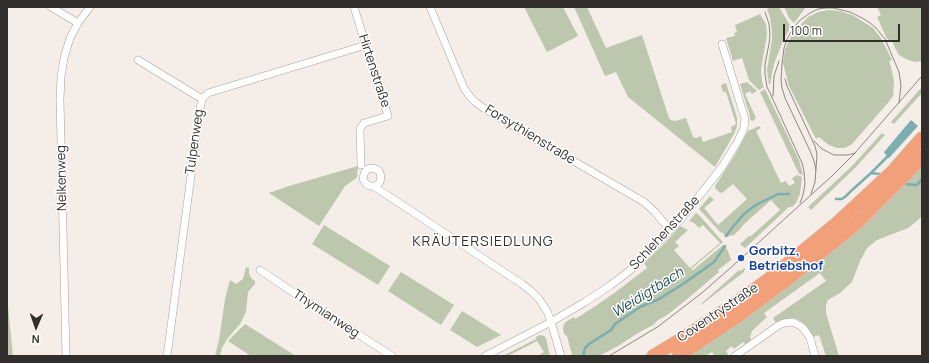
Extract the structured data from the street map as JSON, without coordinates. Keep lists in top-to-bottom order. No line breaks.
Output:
{"streets":{"highway":["Coventrystraße"],"street":["Hirtenstraße","Forsythienstraße","Tulpenweg","Nelkenweg","Schlehenstraße","Thymianweg"]},"crossings":[["Hirtenstraße","Tulpenweg"],["Forsythienstraße","Schlehenstraße"]],"districts":["KRÄUTERSIEDLUNG"],"water":["Weidigtbach"],"places":["Gorbitz, Betriebshof"],"scale_bar":"100 m","north":"bottom"}
